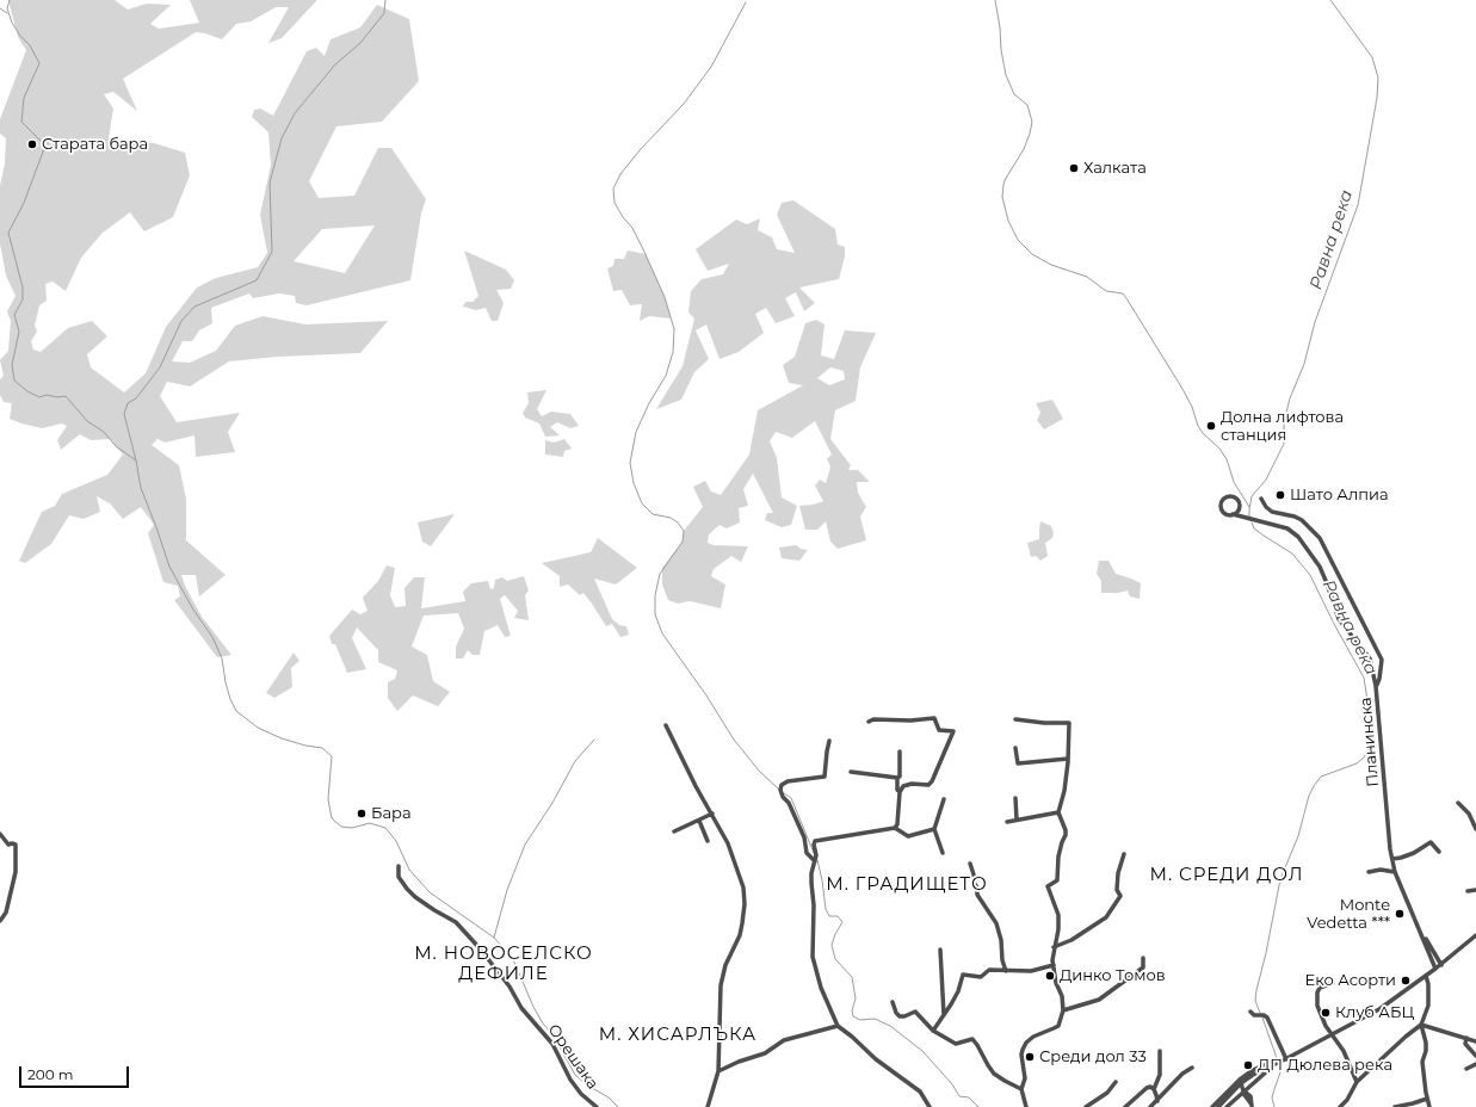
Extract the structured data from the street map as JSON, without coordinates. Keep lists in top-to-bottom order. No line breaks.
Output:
{"streets":{"street":["Планинска","Орешака"]},"districts":["М. СРЕДИ ДОЛ","М. ГРАДИЩЕТО","М. НОВОСЕЛСКО ДЕФИЛЕ","М. ХИСАРЛЪКА"],"water":["Равна река"],"places":["Старата бара","Халката","Долна лифтова станция","Шато Алпиа","Бара","Monte Vedetta ***","Динко Томов","Еко Асорти","Клуб АБЦ","Среди дол 33","ДП Дюлева река"],"scale_bar":"200 m"}
